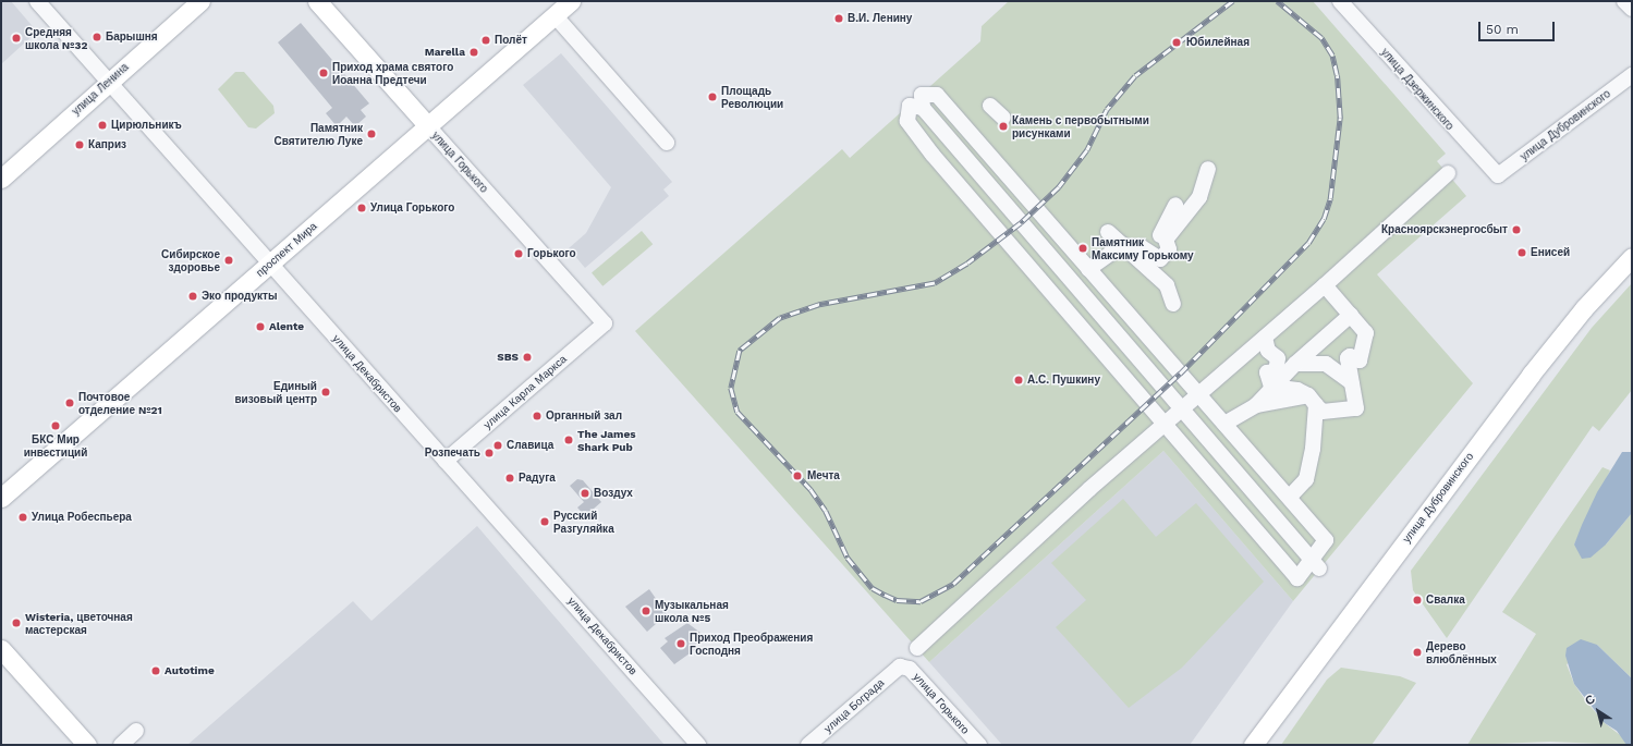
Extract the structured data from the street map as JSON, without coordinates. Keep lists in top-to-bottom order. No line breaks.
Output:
{"streets":{"main road":["улица Ленина","улица Дубровинского","улица Горького","проспект Мира"],"street":["улица Дзержинского","улица Декабристов","улица Карла Маркса","улица Бограда"]},"crossings":[["улица Ленина","улица Декабристов"],["улица Дзержинского","улица Дубровинского"],["улица Горького","проспект Мира"],["улица Горького","улица Карла Маркса"],["улица Горького","улица Бограда"],["проспект Мира","улица Декабристов"],["улица Декабристов","улица Карла Маркса"]],"places":["В.И. Ленину","Барышня","Средняя школа №32","Полёт","Юбилейная","Marella","Приход храма святого Иоанна Предтечи","Площадь Революции","Цирюльникъ","Камень с первобытными рисунками","Памятник Святителю Луке","Каприз","Улица Горького","Красноярскэнергосбыт","Памятник Максиму Горькому","Енисей","Горького","Сибирское здоровье","Эко продукты","Alente","SBS","А.С. Пушкину","Единый визовый центр","Почтовое отделение №21","Органный зал","БКС Мир инвестиций","The James Shark Pub","Славица","Розпечать","Мечта","Радуга","Воздух","Улица Робеспьера","Русский Разгуляйка","Свалка","Музыкальная школа №5","Wisteria, цветочная мастерская","Приход Преображения Господня","Дерево влюблённых","Autotime"],"scale_bar":"50 m","north":"top left"}
